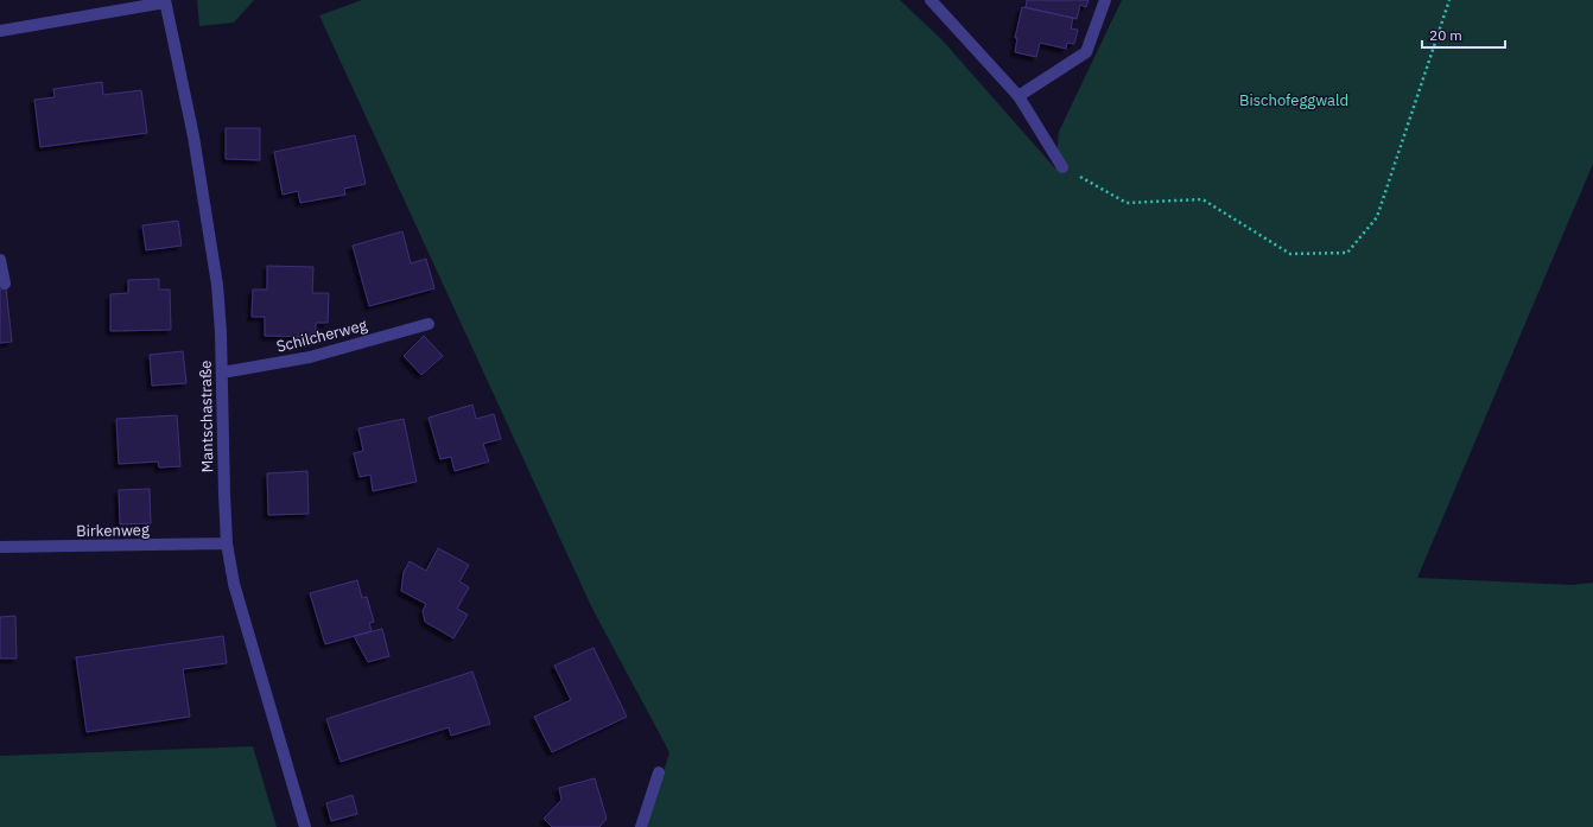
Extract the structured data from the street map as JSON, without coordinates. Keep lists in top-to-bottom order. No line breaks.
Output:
{"streets":{"street":["Schilcherweg","Mantschastraße","Birkenweg"]},"crossings":[["Schilcherweg","Mantschastraße"],["Mantschastraße","Birkenweg"]],"parks":["Bischofeggwald"],"scale_bar":"20 m"}
